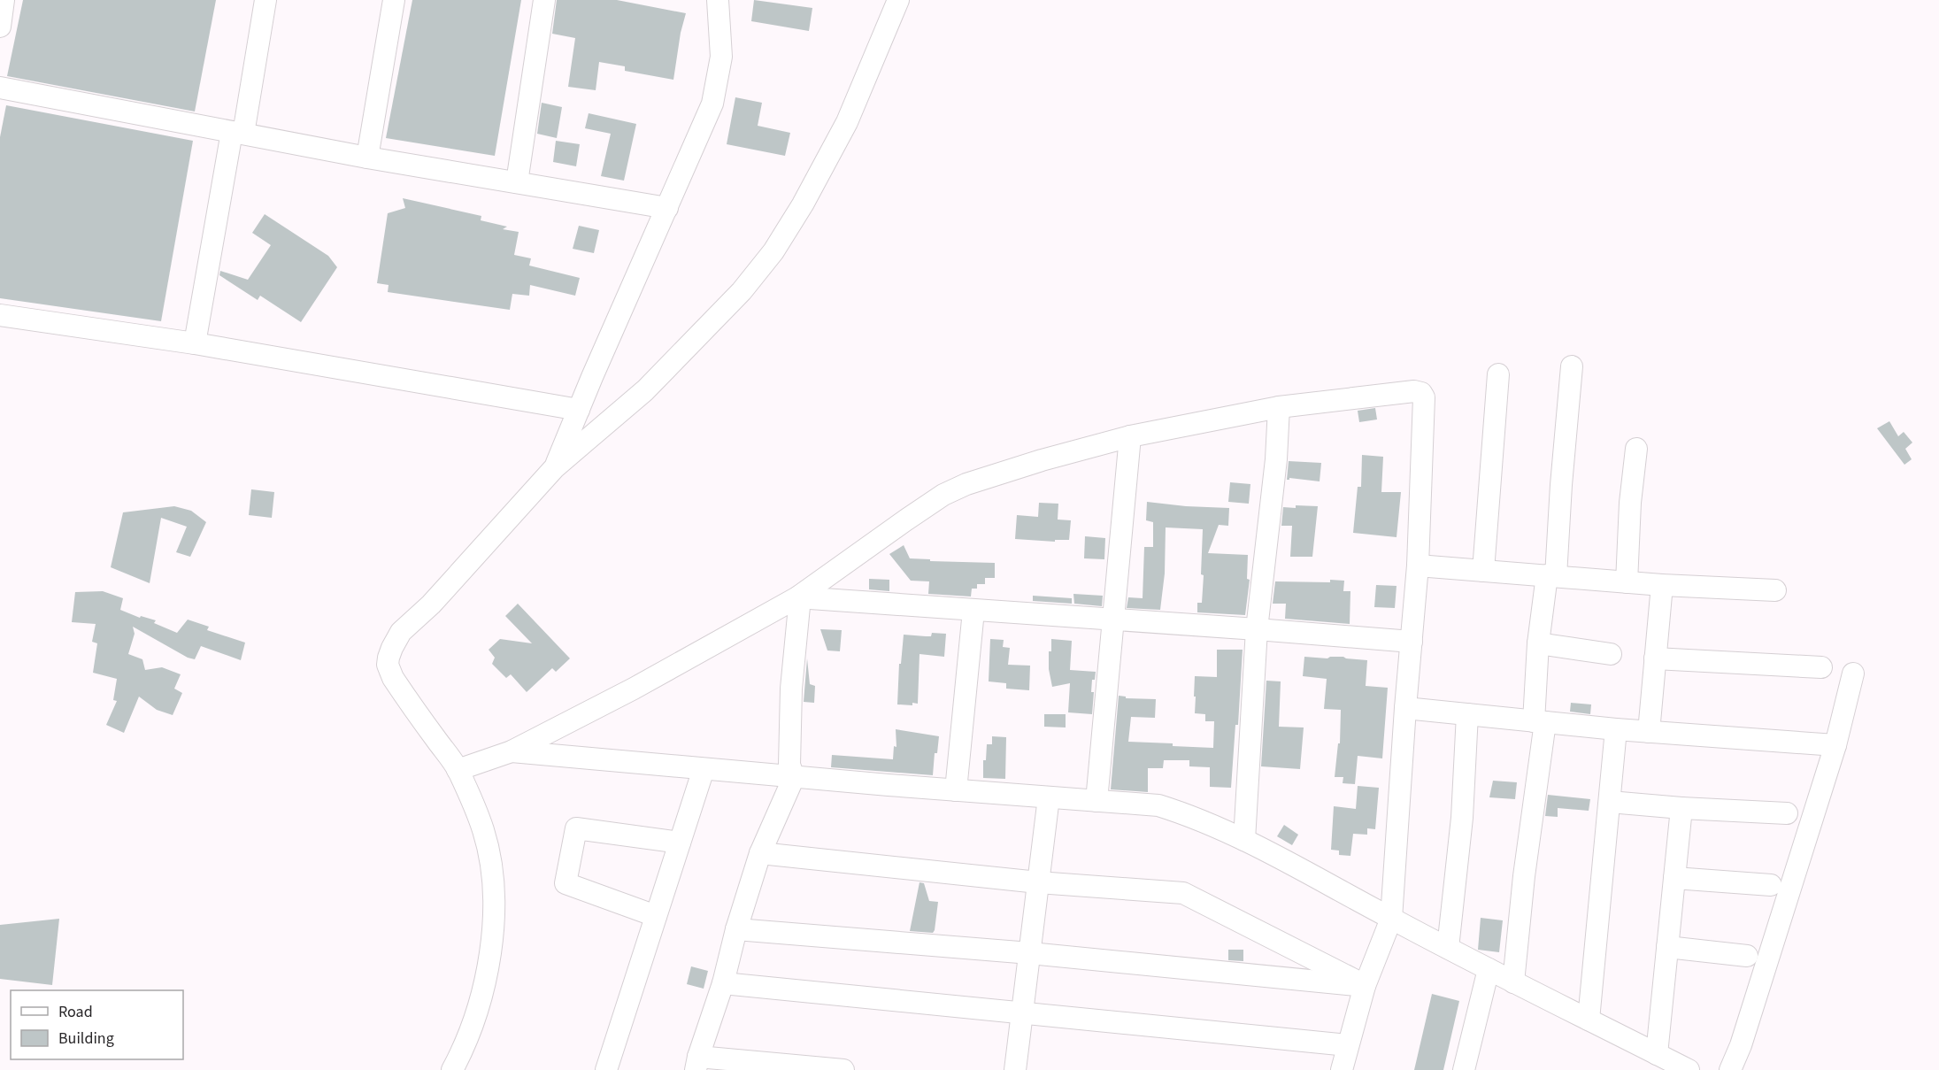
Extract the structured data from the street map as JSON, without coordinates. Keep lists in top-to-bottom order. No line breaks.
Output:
{"legend":["Road","Building"]}
